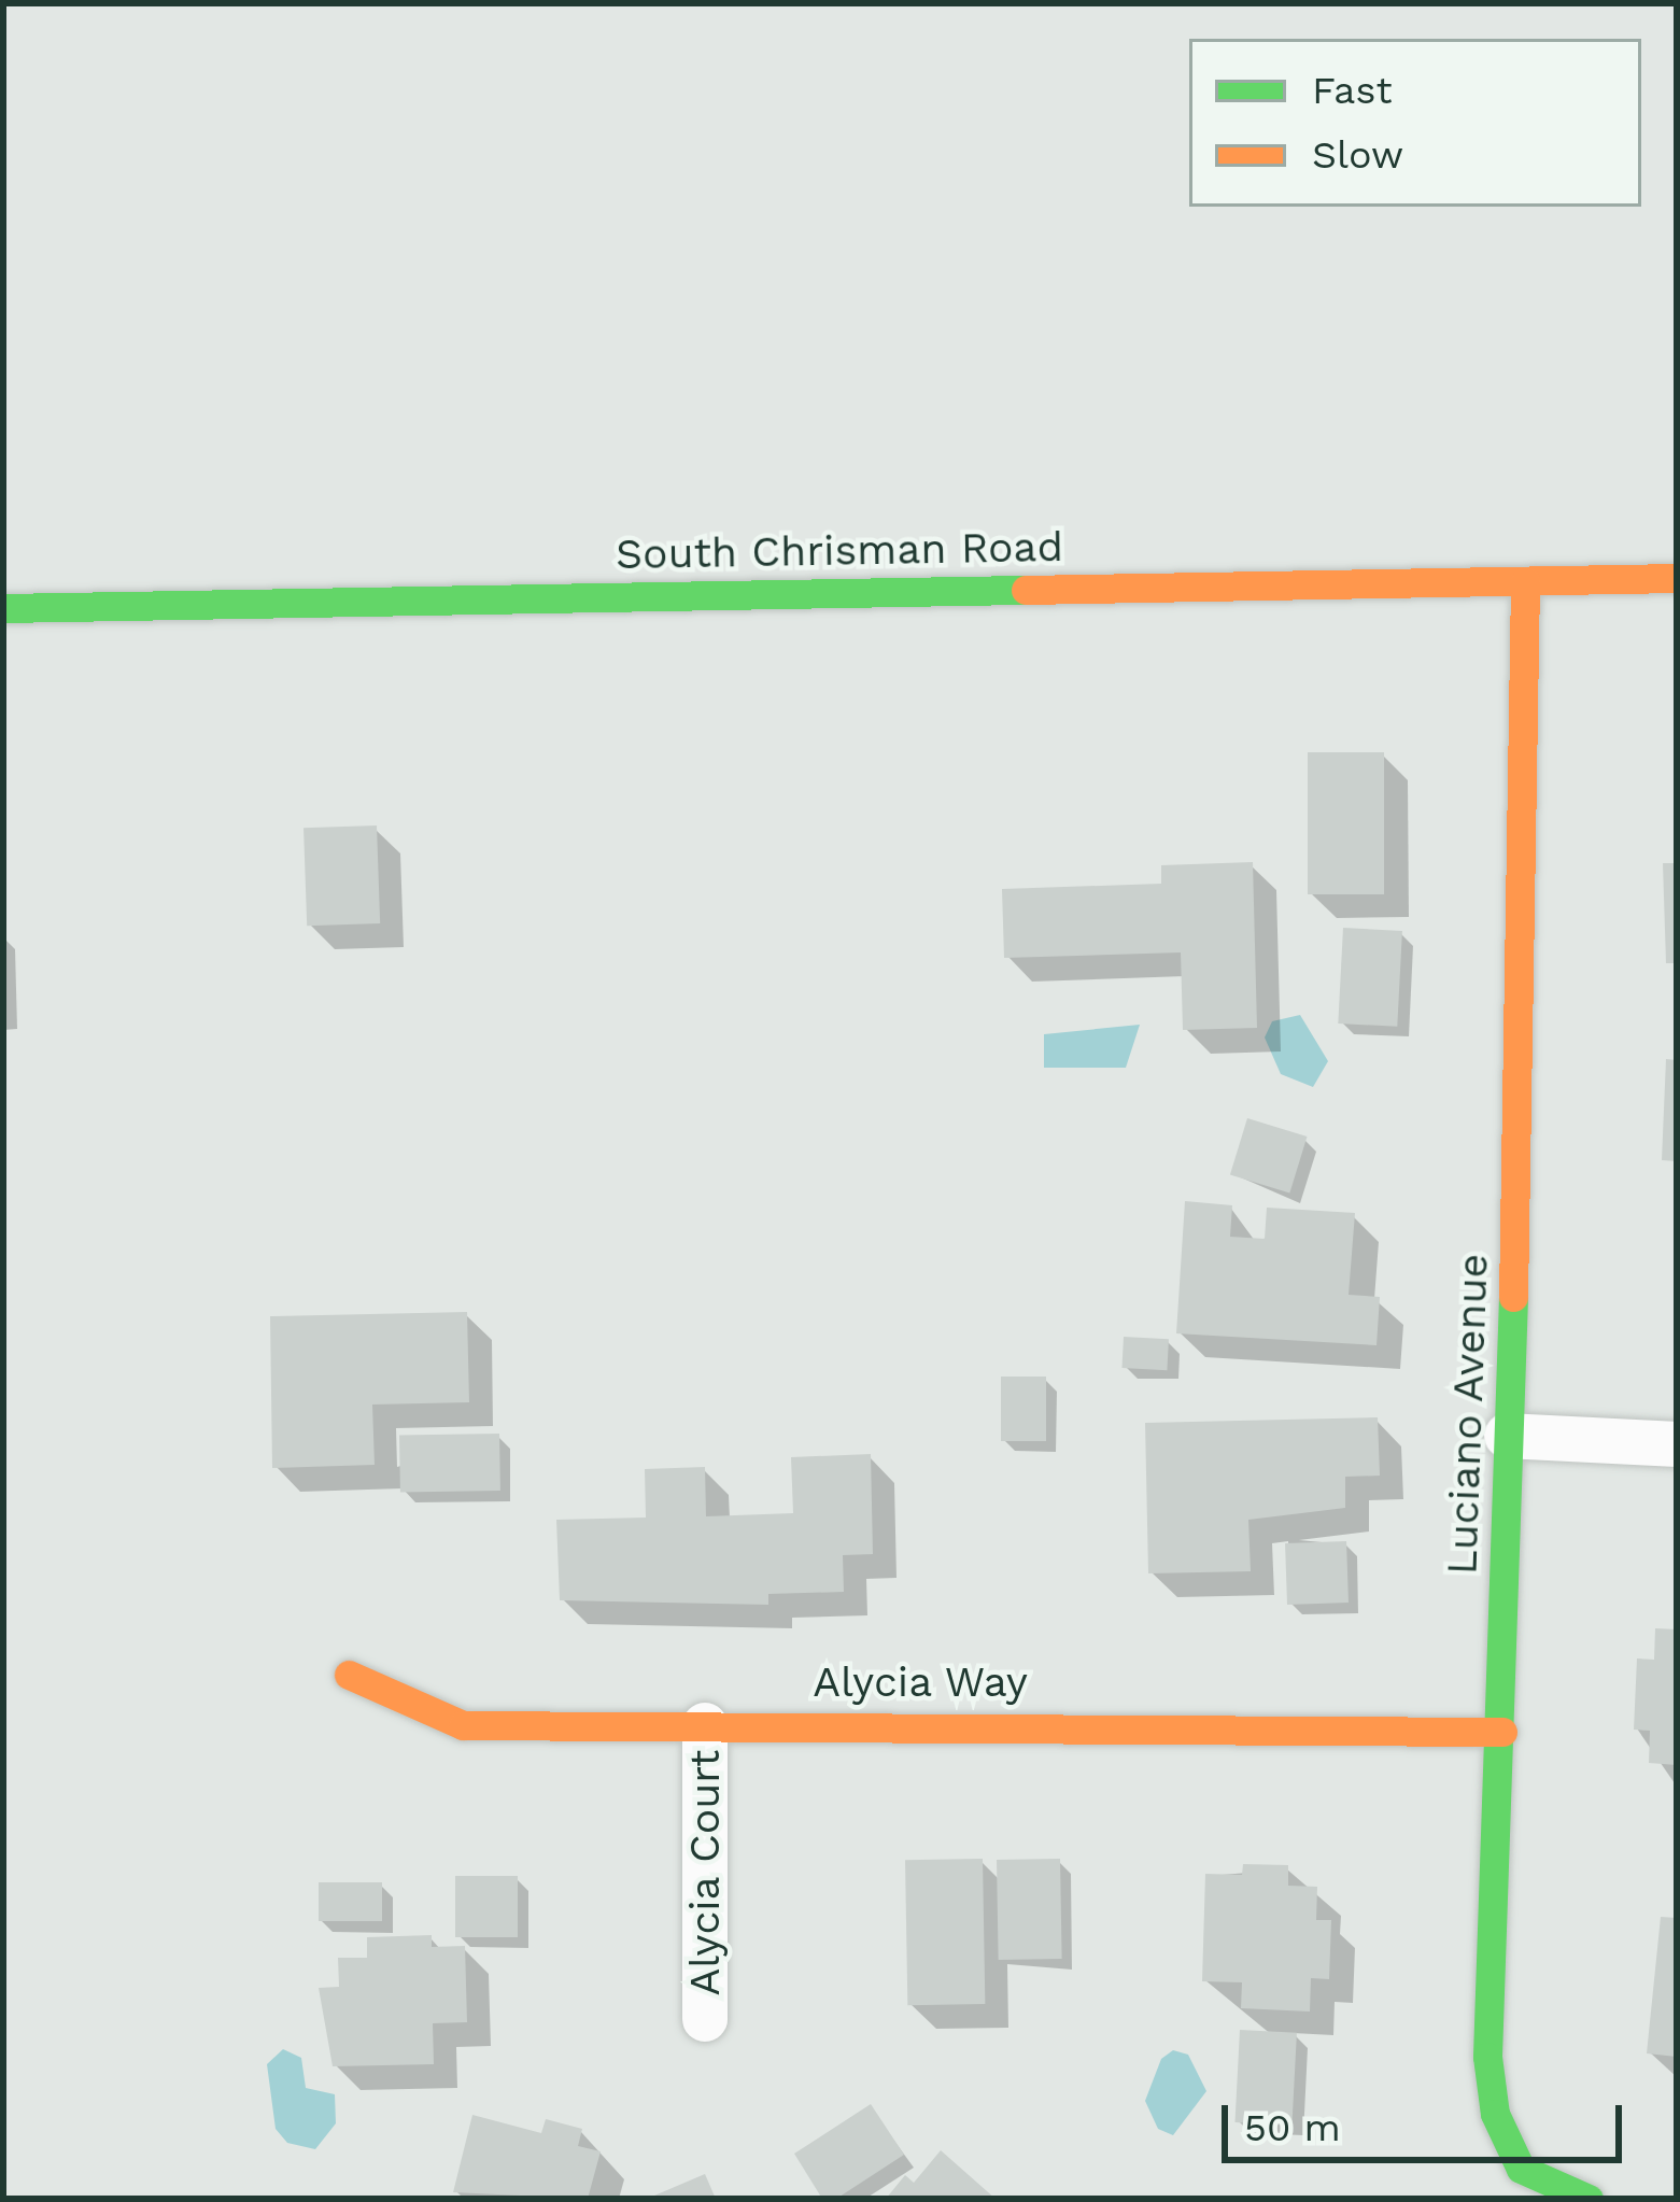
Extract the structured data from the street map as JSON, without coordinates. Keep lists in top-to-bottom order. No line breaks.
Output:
{"streets":{"street":["South Chrisman Road","Luciano Avenue","Alycia Way","Alycia Court"]},"crossings":[["South Chrisman Road","Luciano Avenue"],["Luciano Avenue","Alycia Way"],["Alycia Way","Alycia Court"]],"legend":["Fast","Slow"],"scale_bar":"50 m"}
